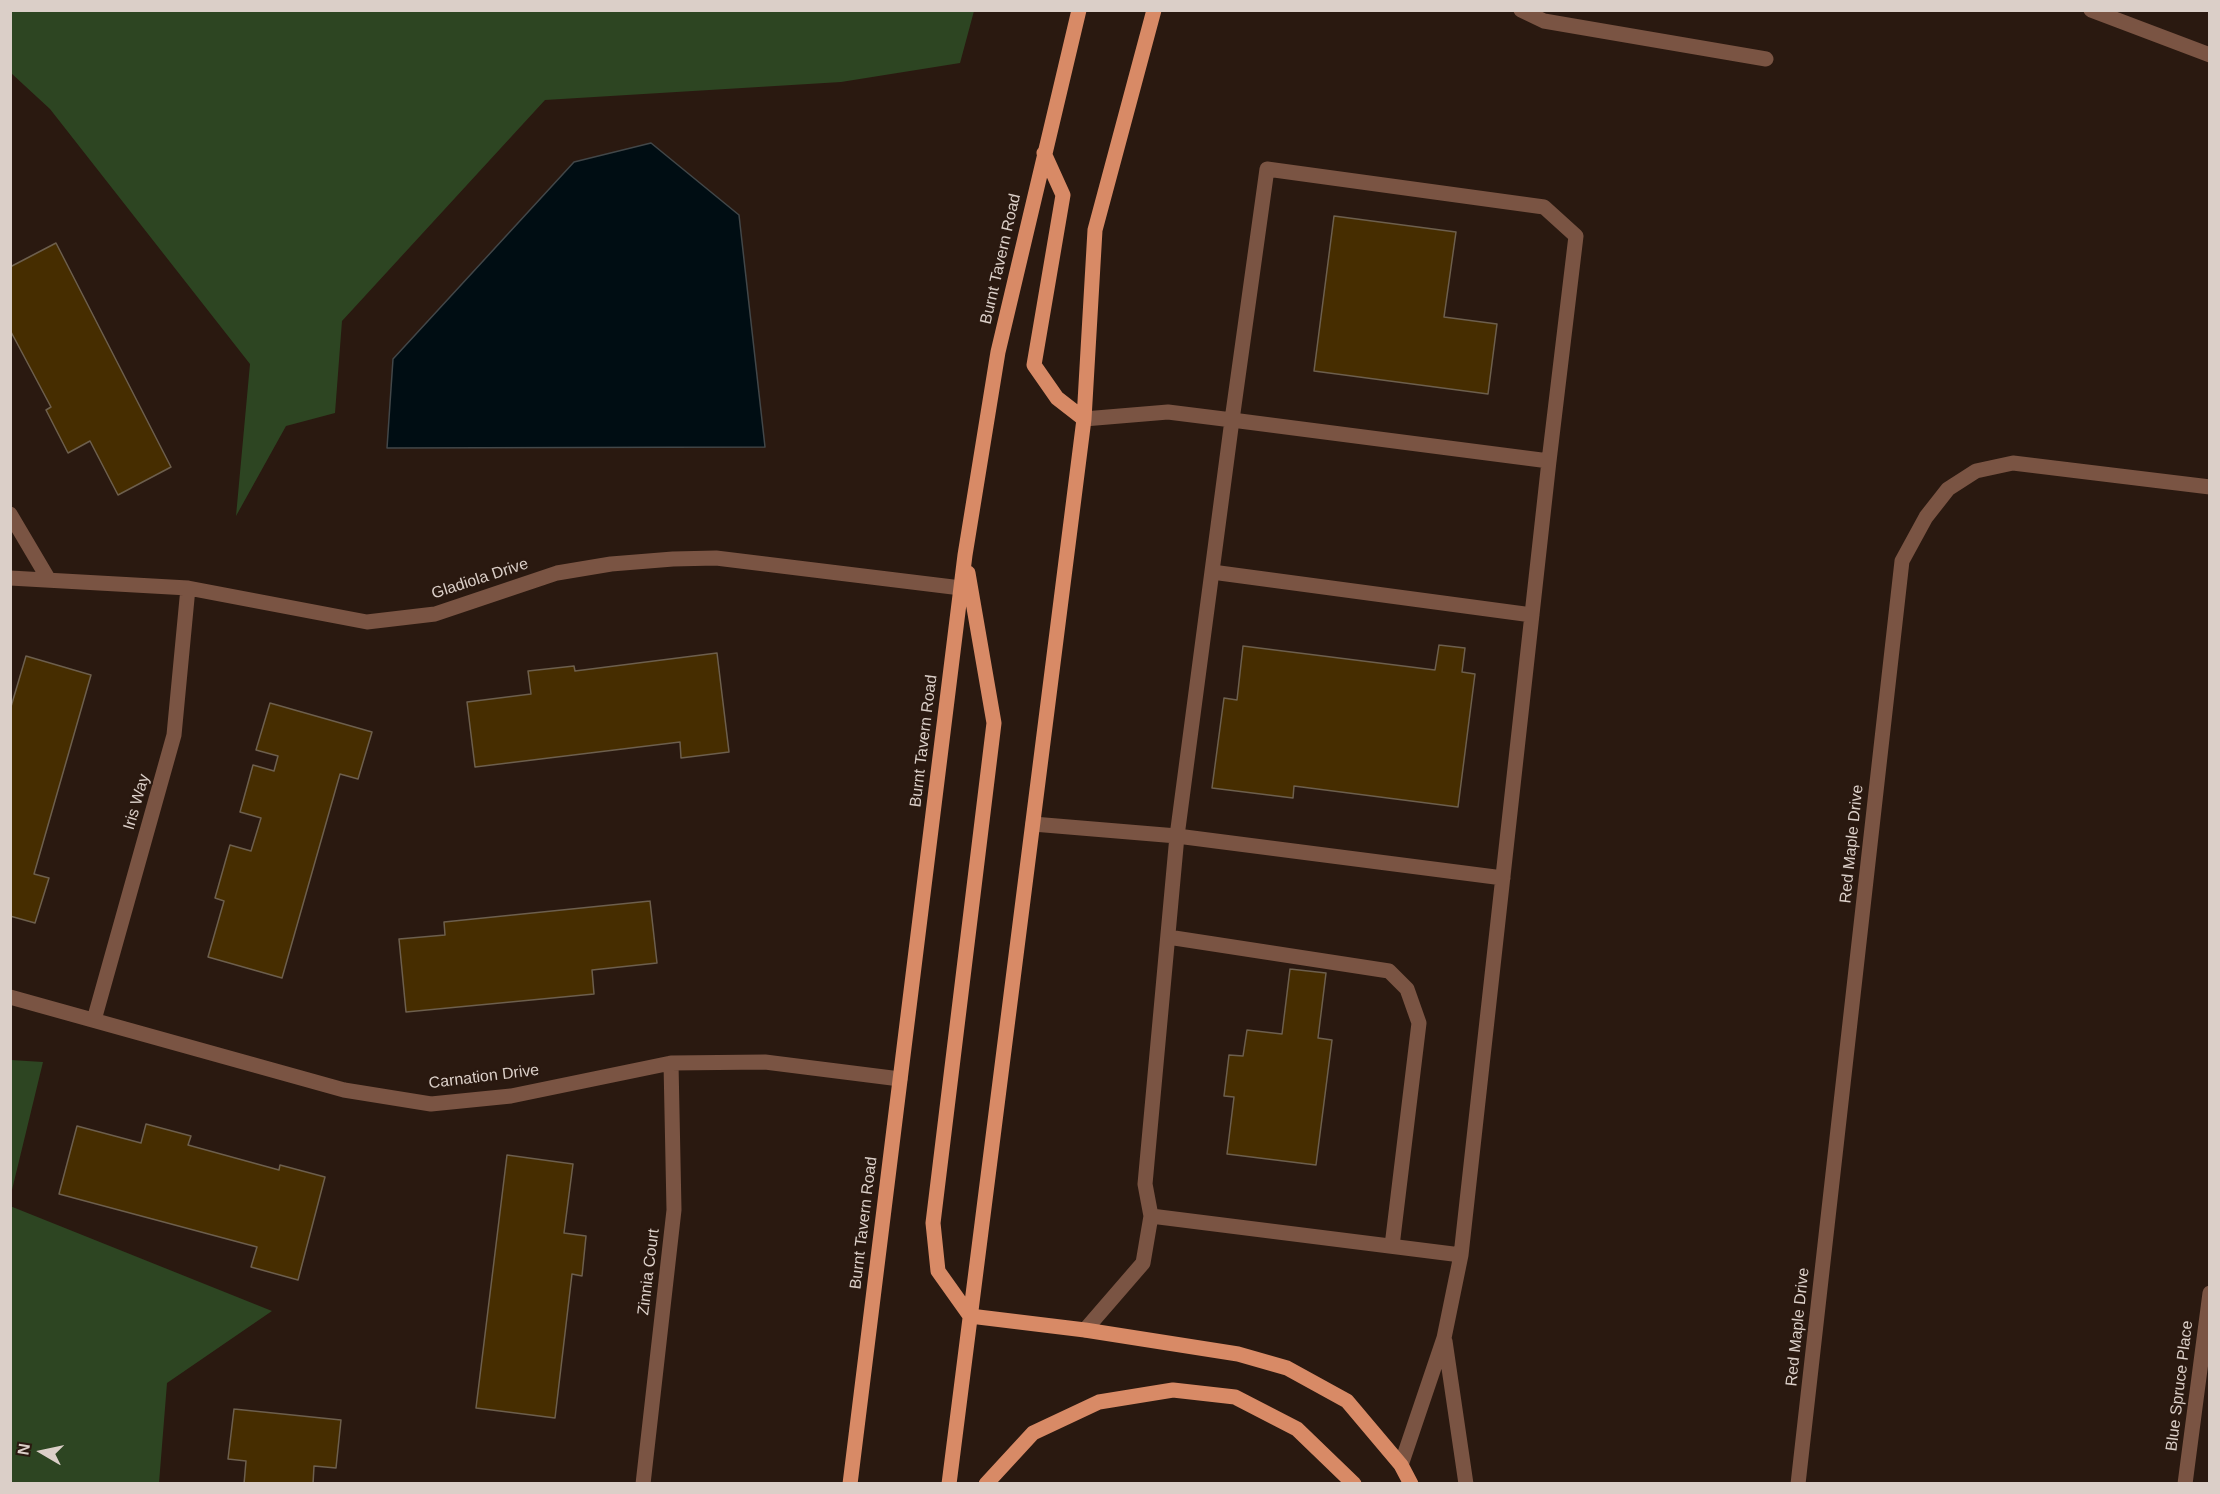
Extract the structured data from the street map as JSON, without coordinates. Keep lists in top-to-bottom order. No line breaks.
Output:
{"streets":{"main road":["Burnt Tavern Road"],"street":["Gladiola Drive","Iris Way","Red Maple Drive","Carnation Drive","Zinnia Court","Blue Spruce Place"]},"crossings":[["Burnt Tavern Road","Gladiola Drive"],["Burnt Tavern Road","Carnation Drive"],["Gladiola Drive","Iris Way"],["Iris Way","Carnation Drive"],["Carnation Drive","Zinnia Court"]],"north":"left"}
